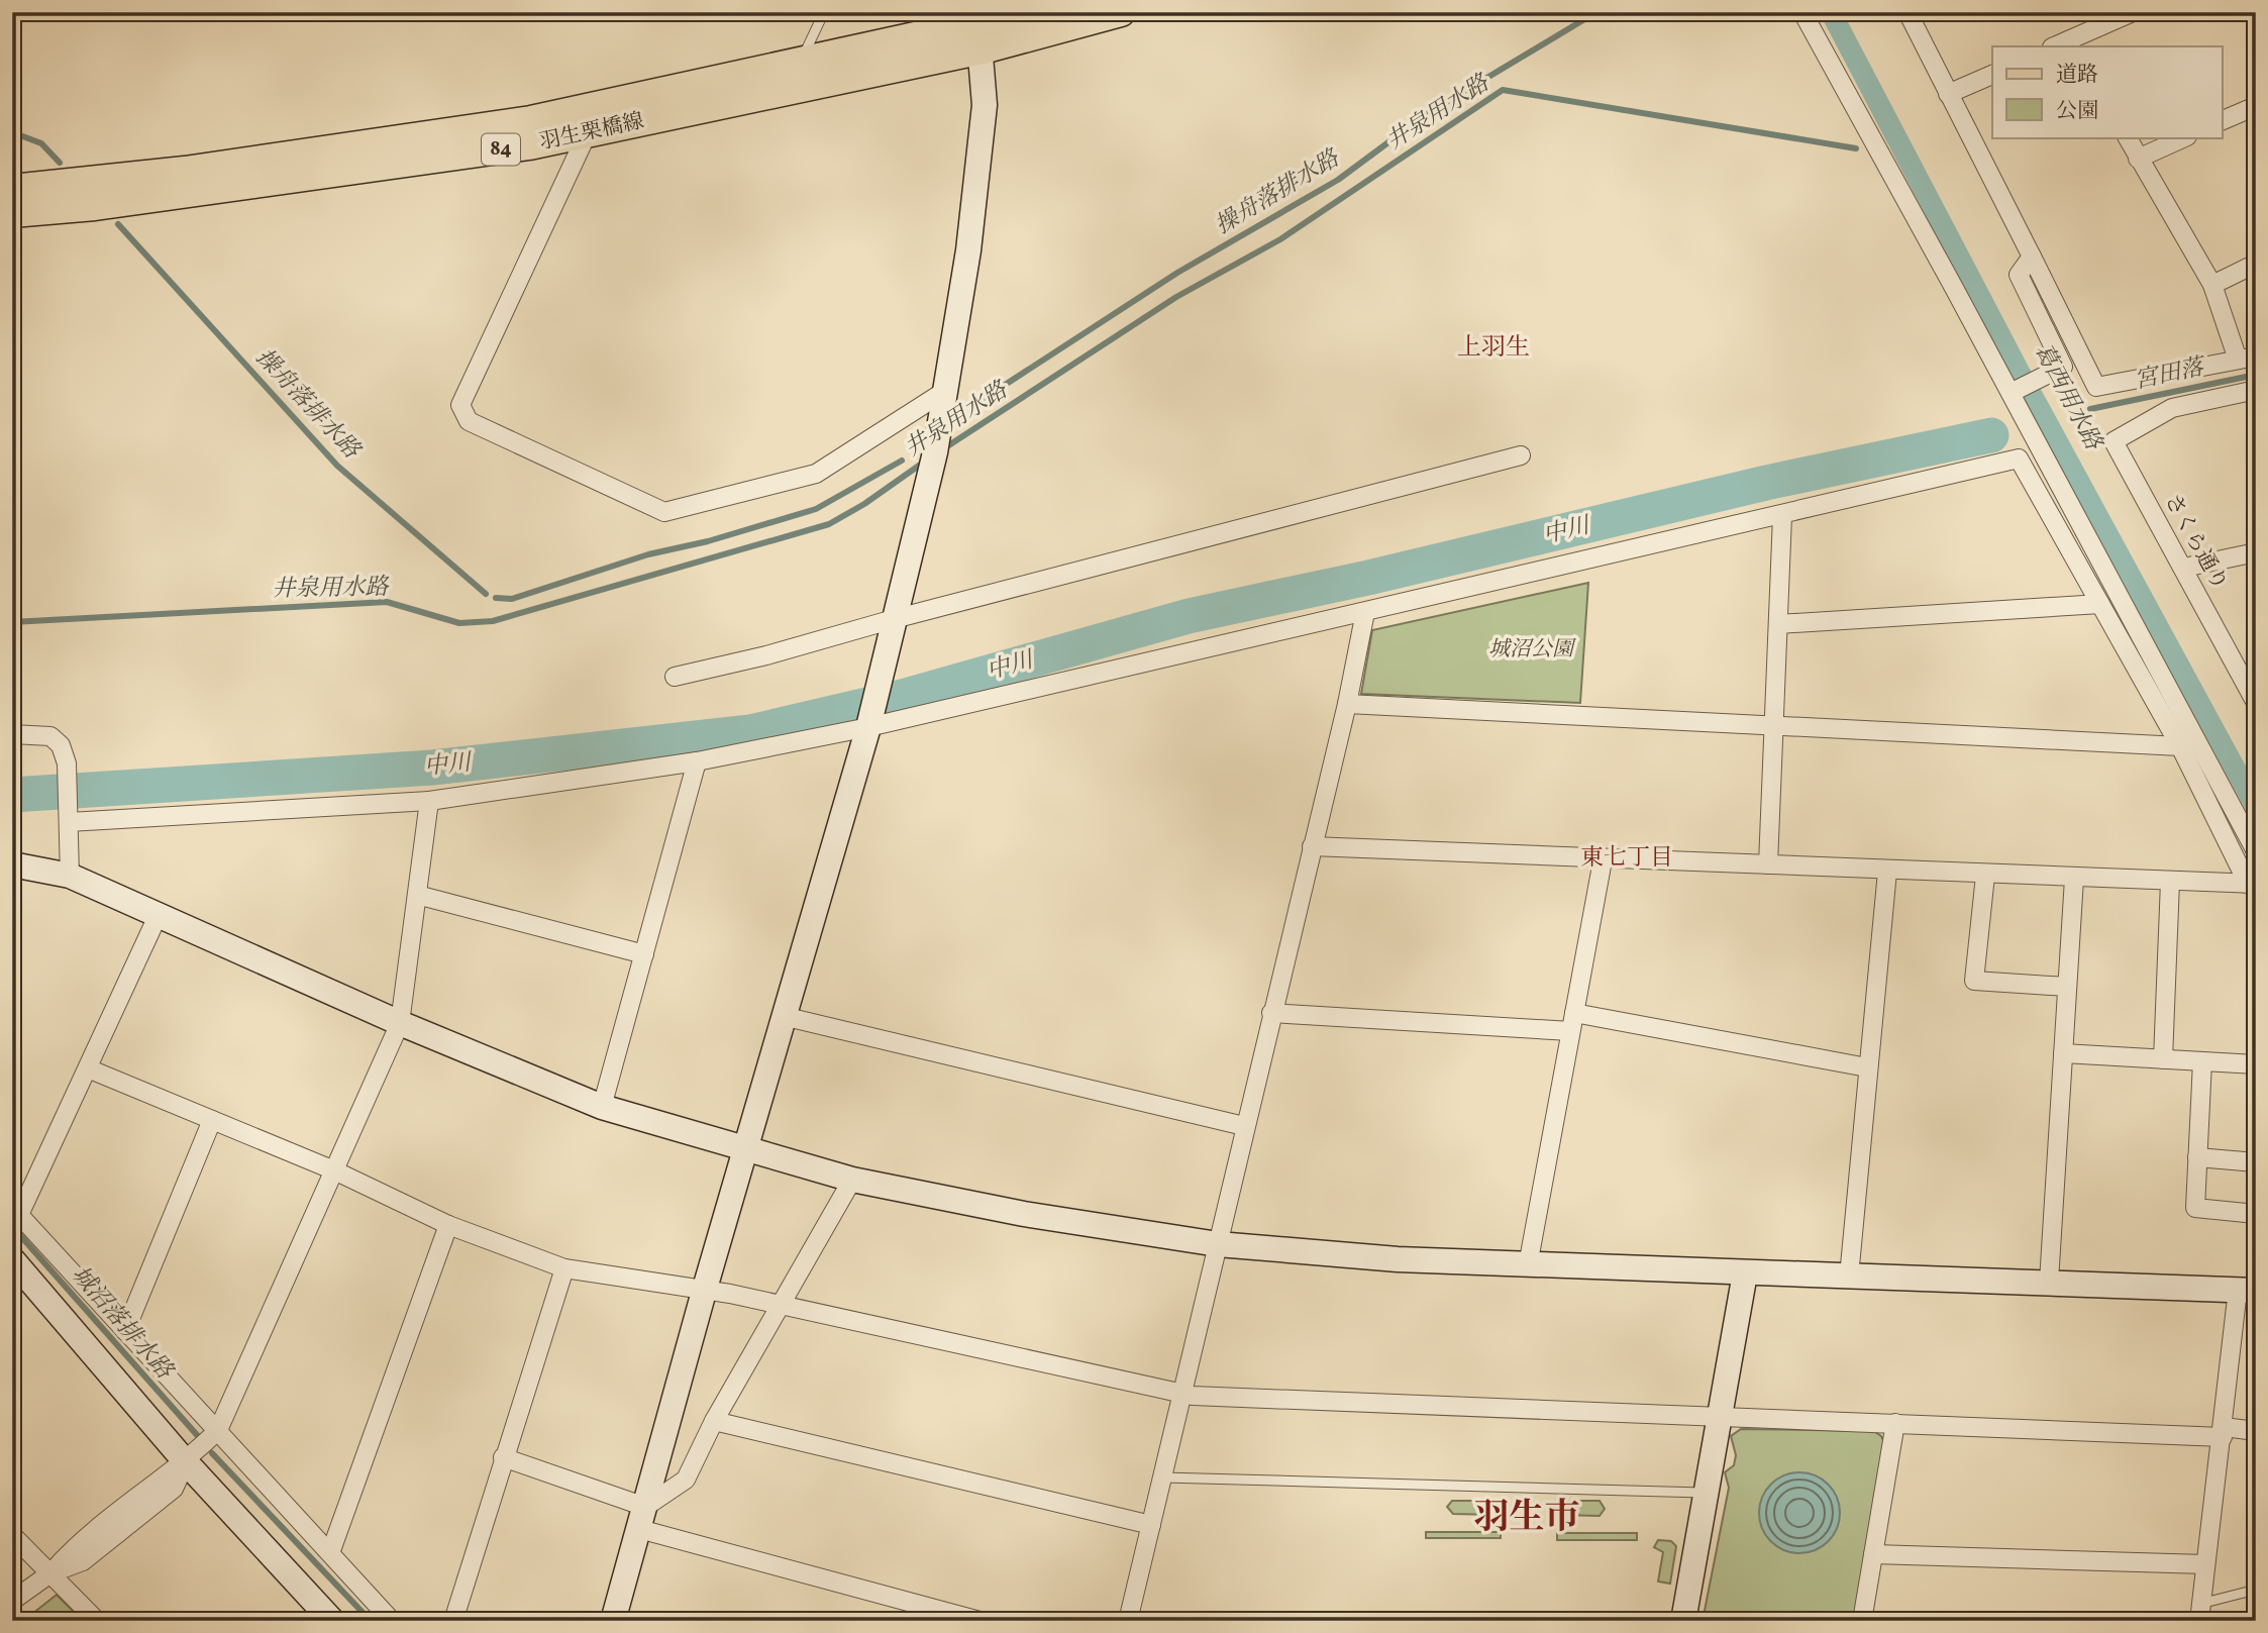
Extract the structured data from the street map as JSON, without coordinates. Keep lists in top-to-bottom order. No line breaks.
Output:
{"streets":{"main road":["羽生栗橋線","84"],"street":["さくら通り"]},"districts":["上羽生","東七丁目","羽生市"],"water":["井泉用水路","操舟落排水路","宮田落","葛西用水路","中川","城沼落排水路"],"parks":["城沼公園"],"legend":["道路","公園"]}
